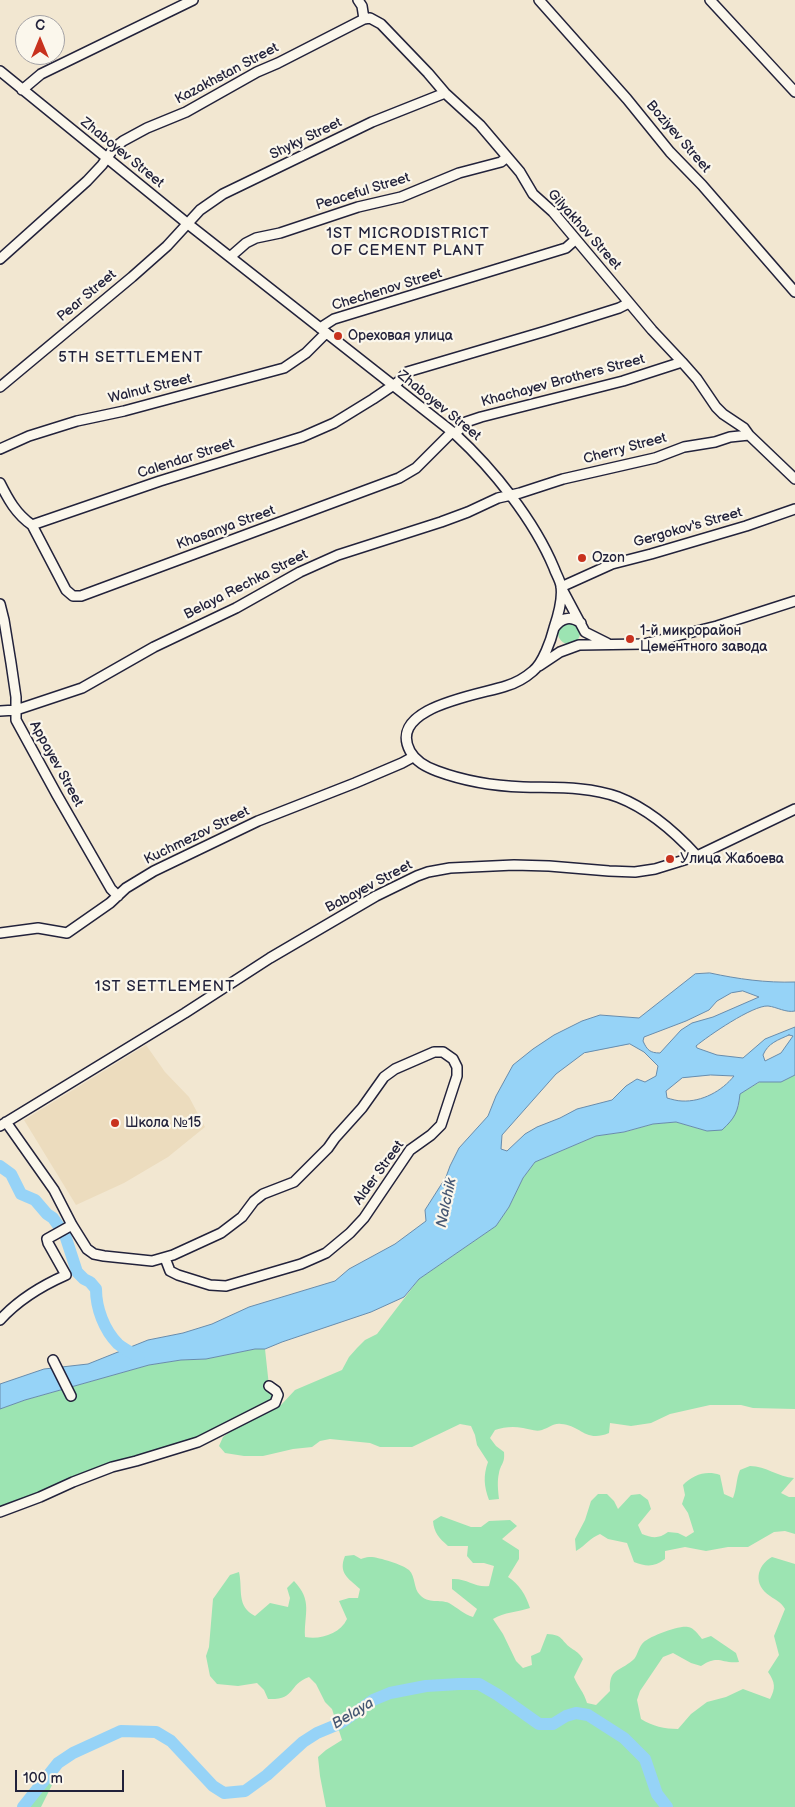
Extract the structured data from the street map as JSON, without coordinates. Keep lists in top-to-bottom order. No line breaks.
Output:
{"streets":{"street":["Kazakhstan Street","Boziyev Street","Shyky Street","Zhaboyev Street","Peaceful Street","Gilyakhov Street","Chechenov Street","Pear Street","Khachayev Brothers Street","Walnut Street","Cherry Street","Calendar Street","Khasanya Street","Gergokov's Street","Belaya Rechka Street","Appayev Street","Kuchmezov Street","Babayev Street","Alder Street"]},"crossings":[["Kazakhstan Street","Zhaboyev Street"],["Kazakhstan Street","Gilyakhov Street"],["Shyky Street","Zhaboyev Street"],["Shyky Street","Gilyakhov Street"],["Shyky Street","Pear Street"],["Zhaboyev Street","Peaceful Street"],["Zhaboyev Street","Chechenov Street"],["Zhaboyev Street","Pear Street"],["Zhaboyev Street","Khachayev Brothers Street"],["Zhaboyev Street","Walnut Street"],["Zhaboyev Street","Cherry Street"],["Zhaboyev Street","Calendar Street"],["Zhaboyev Street","Khasanya Street"],["Zhaboyev Street","Gergokov's Street"],["Zhaboyev Street","Belaya Rechka Street"],["Zhaboyev Street","Kuchmezov Street"],["Peaceful Street","Gilyakhov Street"],["Gilyakhov Street","Chechenov Street"],["Gilyakhov Street","Khachayev Brothers Street"],["Gilyakhov Street","Cherry Street"],["Gilyakhov Street","Calendar Street"],["Chechenov Street","Walnut Street"],["Khachayev Brothers Street","Khasanya Street"],["Cherry Street","Belaya Rechka Street"],["Calendar Street","Khasanya Street"],["Belaya Rechka Street","Appayev Street"],["Appayev Street","Kuchmezov Street"],["Babayev Street","Alder Street"]],"districts":["1ST MICRODISTRICT OF СEMENT PLANT","5TH SETTLEMENT","1ST SETTLEMENT"],"water":["Nalchik","Belaya"],"places":["Ореховая улица","Ozon","1-й микрорайон Цементного завода","Улица Жабоева","Школа №15"],"scale_bar":"100 m","north":"top"}
